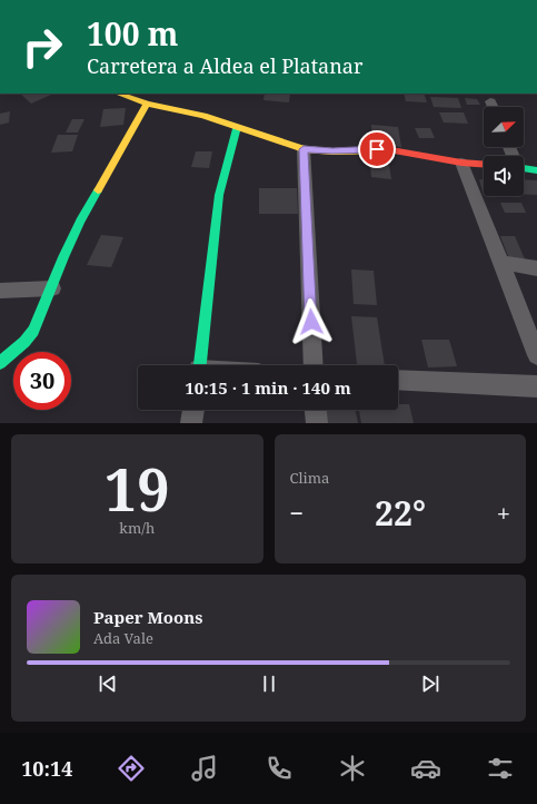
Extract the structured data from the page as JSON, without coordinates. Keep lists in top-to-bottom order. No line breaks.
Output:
{"north":"top right","page":{"turn":["100 m","Carretera a Aldea el Platanar"],"limit":"30","trip":"10:15 · 1 min · 140 m","tile":[["19","km/h"],"Clima"],"heat":["−","22°","+"],"song":["Paper Moons","Ada Vale"],"tabs":"10:14"}}
